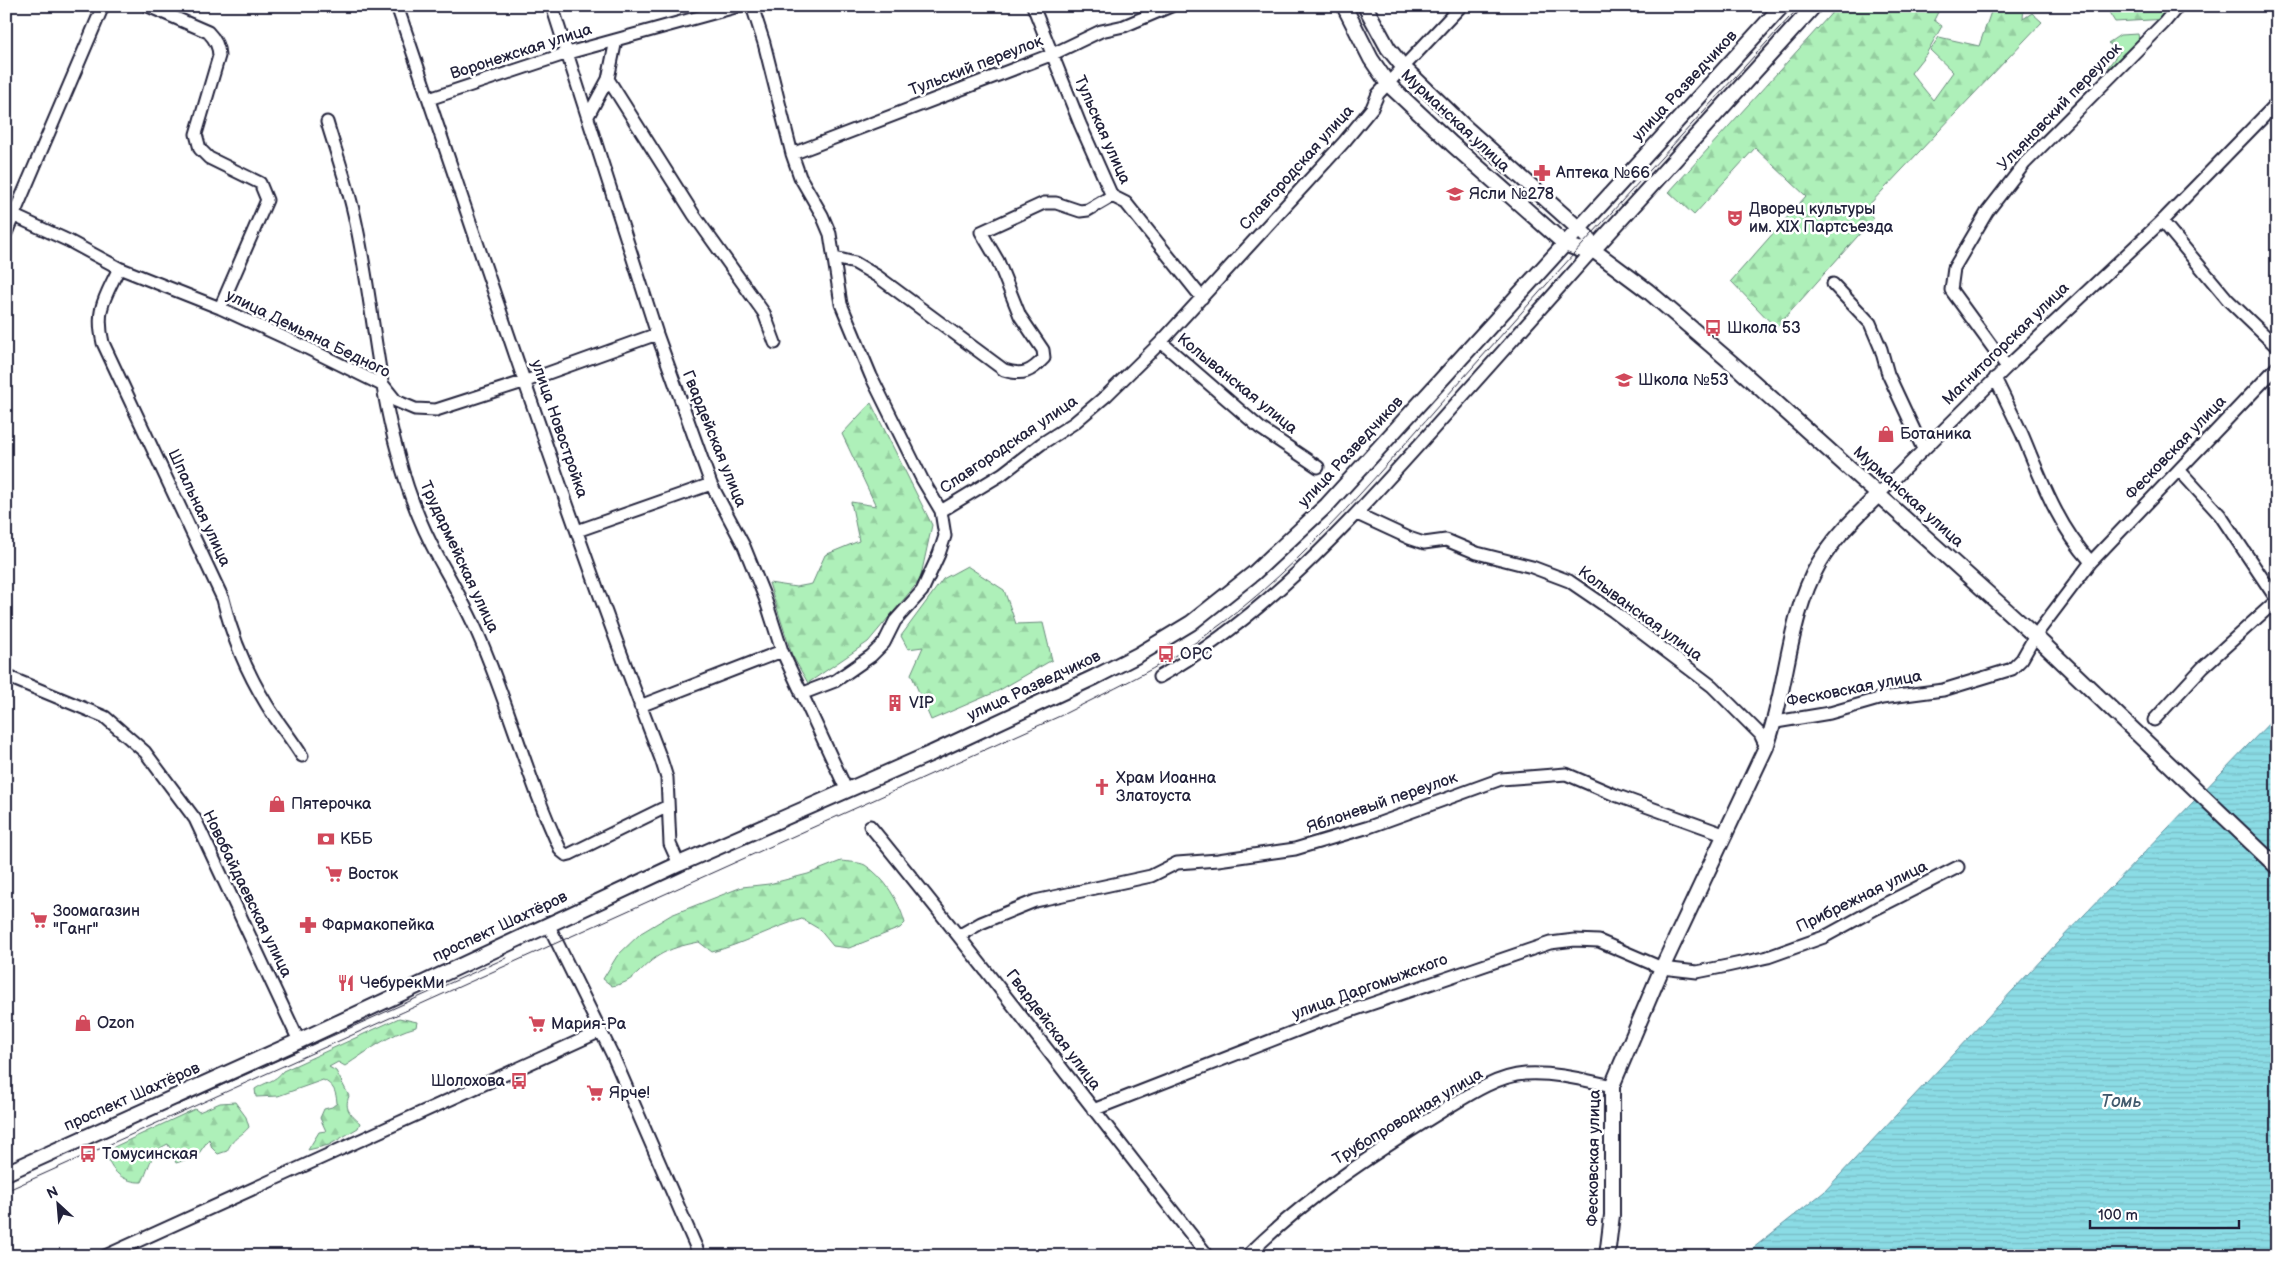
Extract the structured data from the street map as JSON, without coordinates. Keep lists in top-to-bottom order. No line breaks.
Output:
{"streets":{"main road":["улица Разведчиков","Мурманская улица","Магнитогорская улица","Фесковская улица","проспект Шахтёров"],"street":["Воронежская улица","Тульский переулок","Ульяновский переулок","Тульская улица","Славгородская улица","улица Демьяна Бедного","Колыванская улица","улица Новостройка","Гвардейская улица","Шпальная улица","Трудармейская улица","Яблоневый переулок","Новобайдаевская улица","Прибрежная улица","улица Даргомыжского","Трубопроводная улица"]},"crossings":[["Воронежская улица","улица Новостройка"],["Воронежская улица","Гвардейская улица"],["Тульский переулок","Тульская улица"],["Тульский переулок","Славгородская улица"],["улица Разведчиков","Мурманская улица"],["улица Разведчиков","Гвардейская улица"],["улица Разведчиков","проспект Шахтёров"],["Ульяновский переулок","Магнитогорская улица"],["Мурманская улица","Славгородская улица"],["Мурманская улица","Магнитогорская улица"],["Мурманская улица","Фесковская улица"],["Тульская улица","Славгородская улица"],["Славгородская улица","Колыванская улица"],["улица Демьяна Бедного","улица Новостройка"],["улица Демьяна Бедного","Гвардейская улица"],["улица Демьяна Бедного","Шпальная улица"],["улица Демьяна Бедного","Трудармейская улица"],["Магнитогорская улица","Фесковская улица"],["Колыванская улица","Фесковская улица"],["улица Новостройка","Трудармейская улица"],["улица Новостройка","проспект Шахтёров"],["Гвардейская улица","Яблоневый переулок"],["Гвардейская улица","проспект Шахтёров"],["Гвардейская улица","улица Даргомыжского"],["Фесковская улица","Яблоневый переулок"],["Фесковская улица","Прибрежная улица"],["Фесковская улица","улица Даргомыжского"],["Фесковская улица","Трубопроводная улица"],["Новобайдаевская улица","проспект Шахтёров"],["Прибрежная улица","улица Даргомыжского"]],"water":["Томь"],"places":{"pharmacy":["Аптека №66","Фармакопейка"],"school or university":["Ясли №278","Школа №53"],"theatre":["Дворец культуры им. XIX Партсъезда"],"bus stop":["Школа 53","ОРС","Шолохова","Томусинская"],"shop":["Ботаника","Пятерочка","Ozon"],"building":["VIP"],"church":["Храм Иоанна Златоуста"],"bank":["КББ"],"supermarket":["Восток","Зоомагазин \"Ганг\"","Мария-Ра","Ярче!"],"restaurant":["ЧебурекМи"]},"scale_bar":"100 m","north":"top left"}
